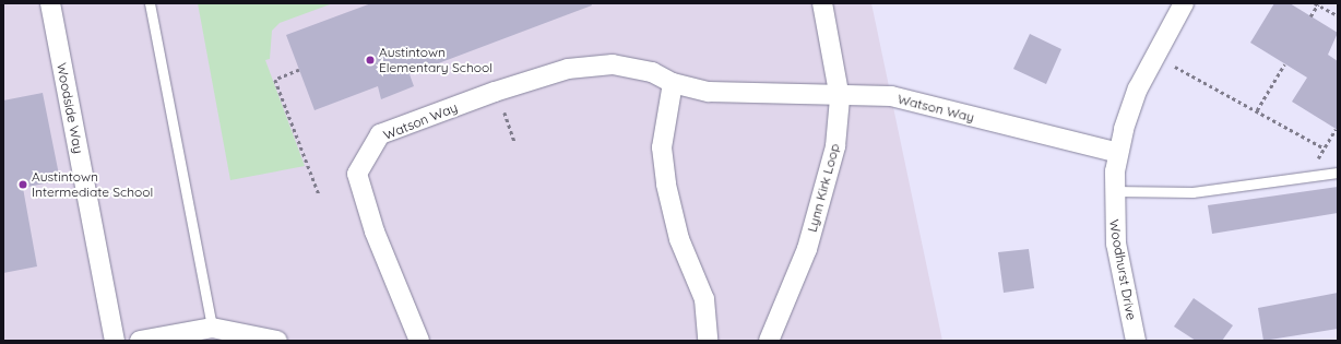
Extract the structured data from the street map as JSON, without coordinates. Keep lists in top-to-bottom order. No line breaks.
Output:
{"streets":{"street":["Woodside Way","Watson Way","Lynn Kirk Loop","Woodhurst Drive"]},"crossings":[["Watson Way","Lynn Kirk Loop"],["Watson Way","Woodhurst Drive"]],"places":["Austintown Elementary School","Austintown Intermediate School"]}
